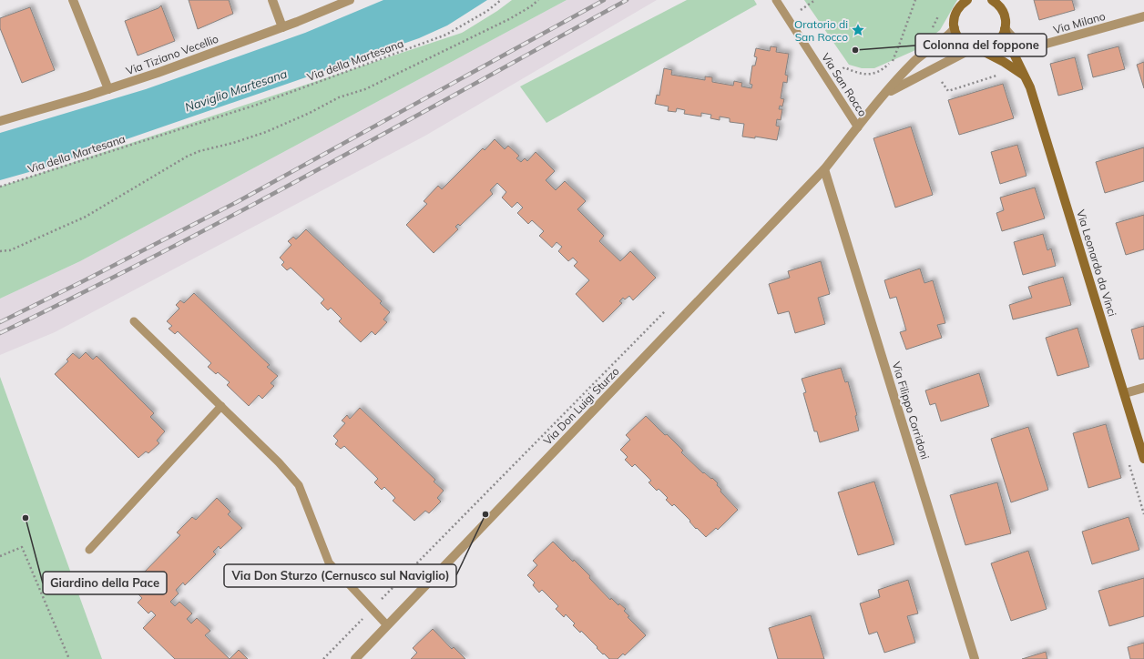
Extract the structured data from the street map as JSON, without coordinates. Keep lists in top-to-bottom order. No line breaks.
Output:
{"streets":{"street":["Via Milano","Via Tiziano Vecellio","Via San Rocco","Via Leonardo da Vinci","Via Don Luigi Sturzo","Via Filippo Corridoni"],"path":["Via della Martesana"]},"crossings":[["Via Milano","Via Leonardo da Vinci"],["Via San Rocco","Via Don Luigi Sturzo"],["Via San Rocco","Via Filippo Corridoni"],["Via Don Luigi Sturzo","Via Filippo Corridoni"]],"water":["Naviglio Martesana"],"places":{"place":["Oratorio di San Rocco"],"other":["Colonna del foppone","Via Don Sturzo (Cernusco sul Naviglio)","Giardino della Pace"]}}
